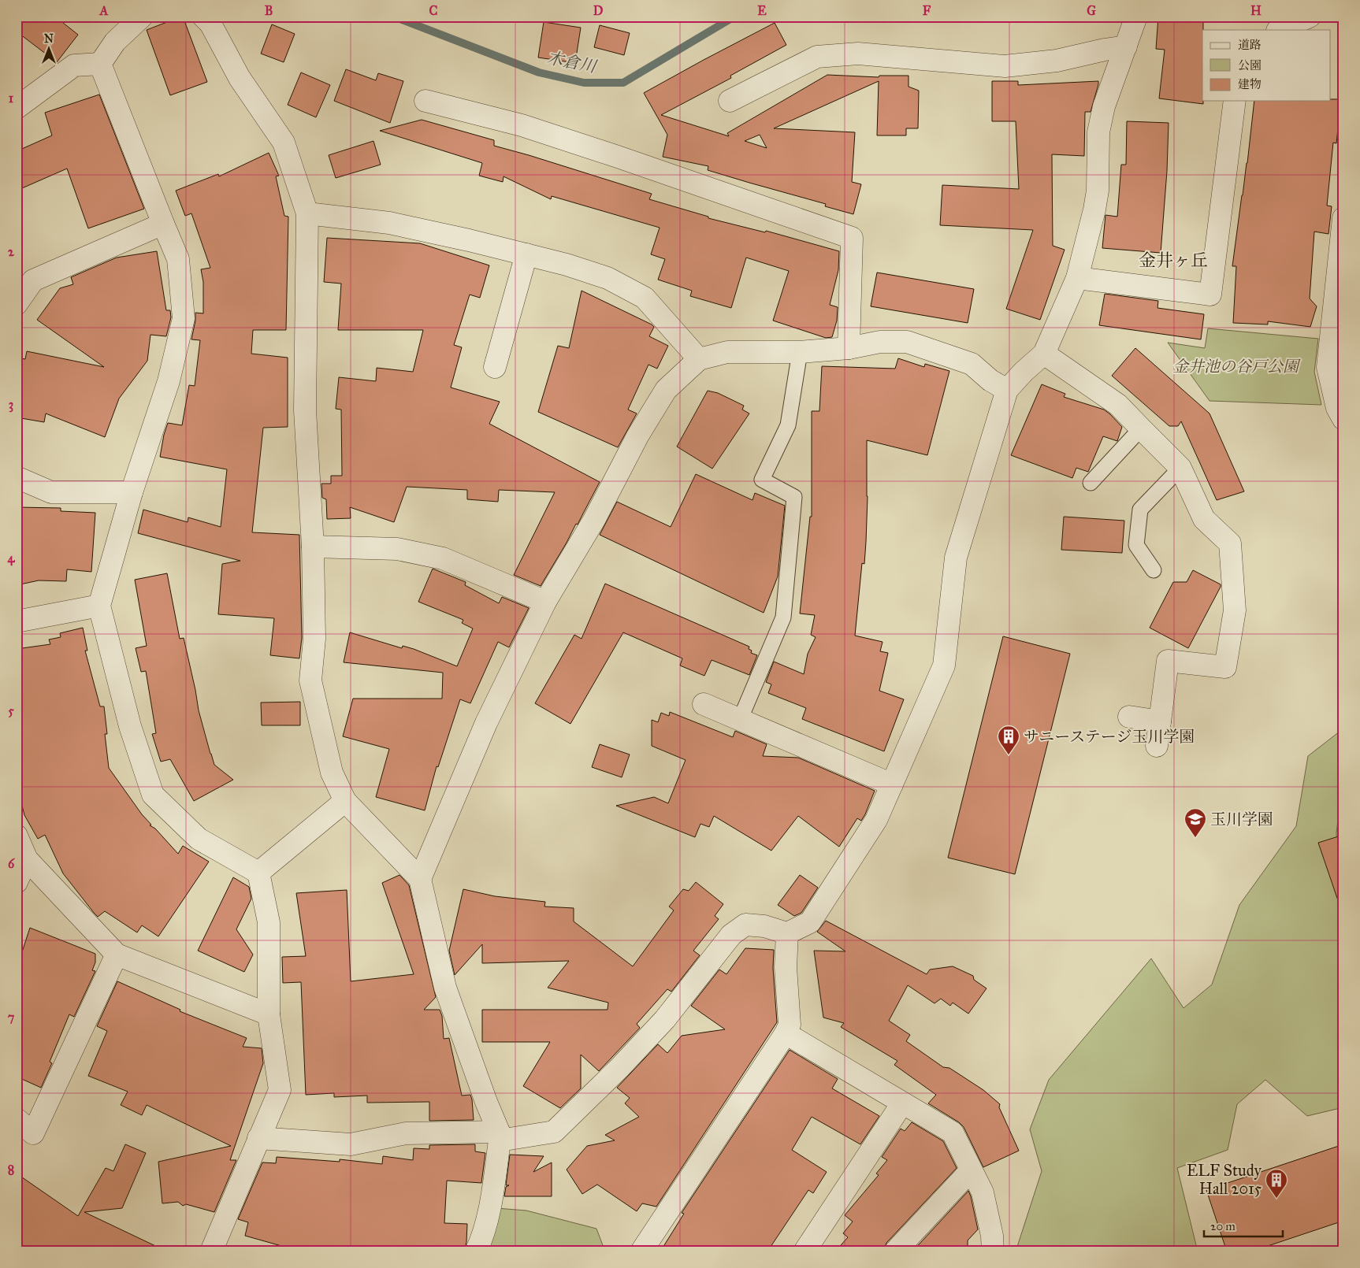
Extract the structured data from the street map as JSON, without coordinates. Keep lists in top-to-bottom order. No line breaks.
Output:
{"districts":["金井ヶ丘"],"water":["木倉川"],"parks":["金井池の谷戸公園"],"places":{"building":["サニーステージ玉川学園","ELF Study Hall 2015"],"school or university":["玉川学園"]},"legend":["道路","公園","建物"],"scale_bar":"20 m","north":"top","grid":{"columns":["A","B","C","D","E","F","G","H"],"rows":["1","2","3","4","5","6","7","8"]}}
